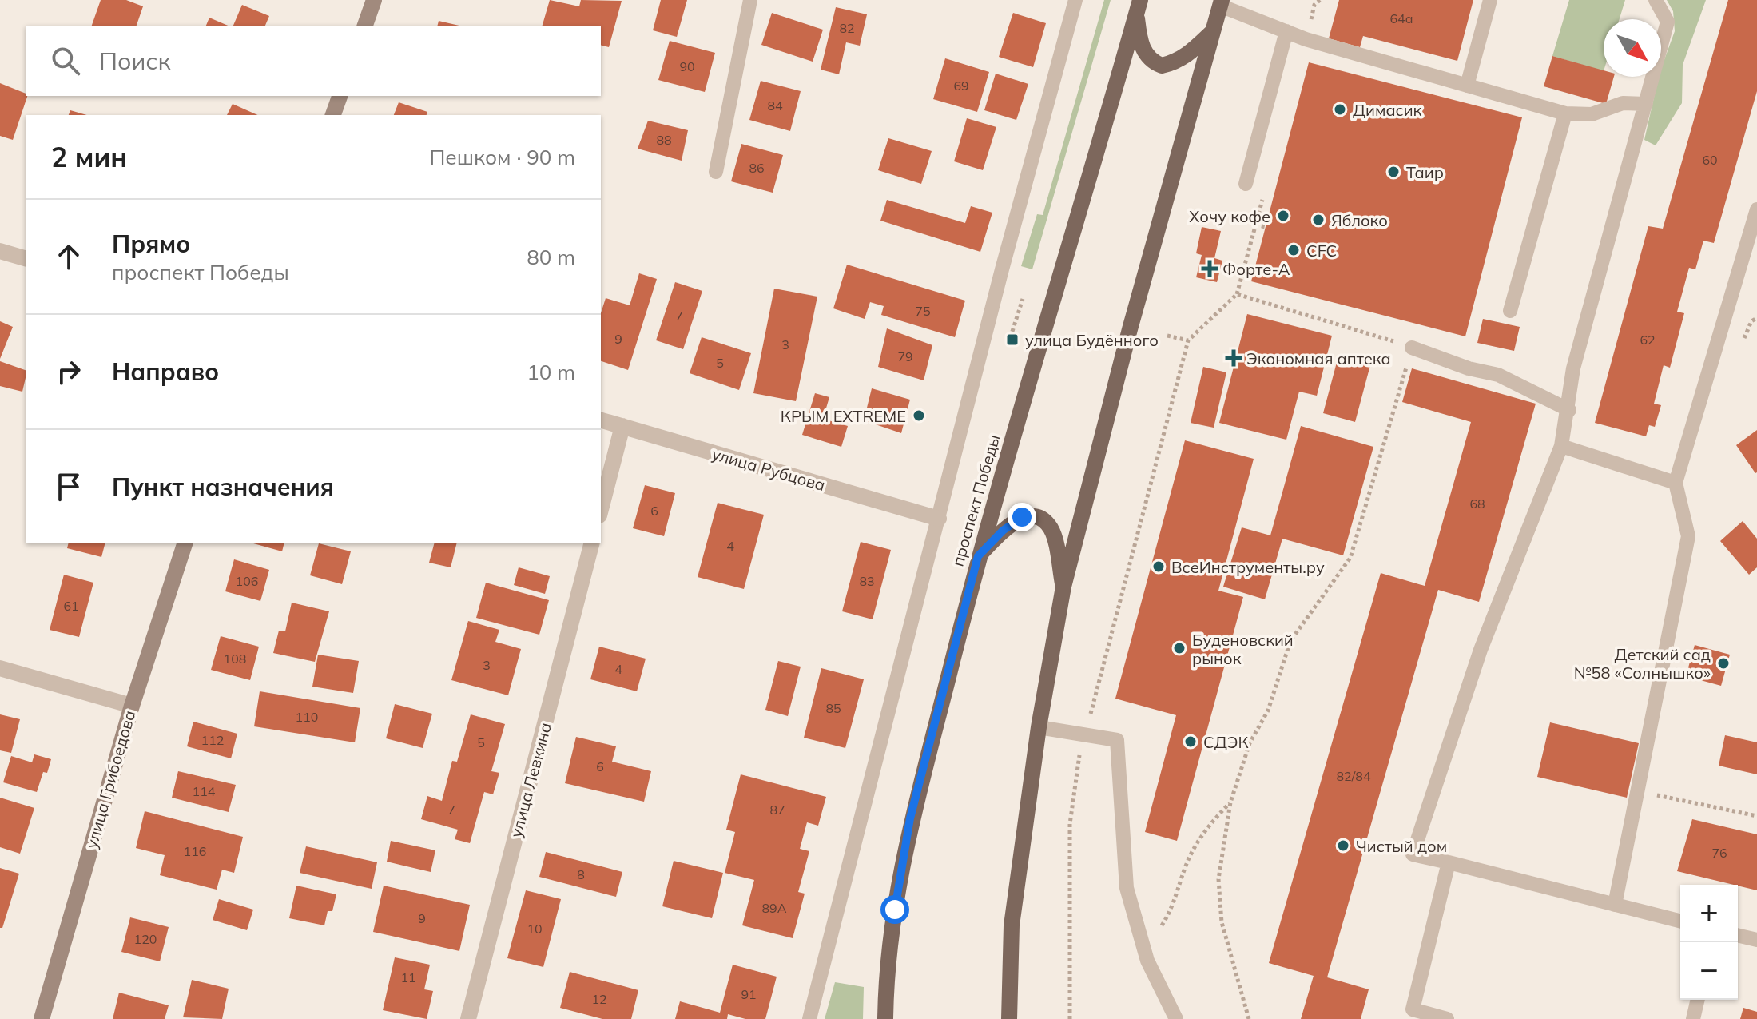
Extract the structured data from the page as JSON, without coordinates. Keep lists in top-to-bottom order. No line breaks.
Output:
{"streets":{"main road":["проспект Победы"],"street":["улица Рубцова","улица Грибоедова","улица Левкина"]},"places":{"other":["Димасик","Таир","Хочу кофе","Яблоко","CFC","КРЫМ EXTREME","ВсеИнструменты.ру","Буденовский рынок","Детский сад №58 «Солнышко»","СДЭК","Чистый дом"],"health":["Форте-А","Экономная аптека"],"transit":["улица Будённого"]},"house_numbers":["64а","82","90","69","84","88","60","86","75","7","9","62","3","79","5","68","6","4","106","83","61","108","3","4","85","110","112","5","6","82/84","114","7","87","116","76","8","89А","9","10","120","11","91","12"],"north":"bottom right","page":{"search":"Поиск","heading":["2 мин","Пешком · 90 m"],"list":[["Прямо","проспект Победы","80 m"],["Направо","10 m"],"Пункт назначения"],"map_buttons":["+","−"]}}
